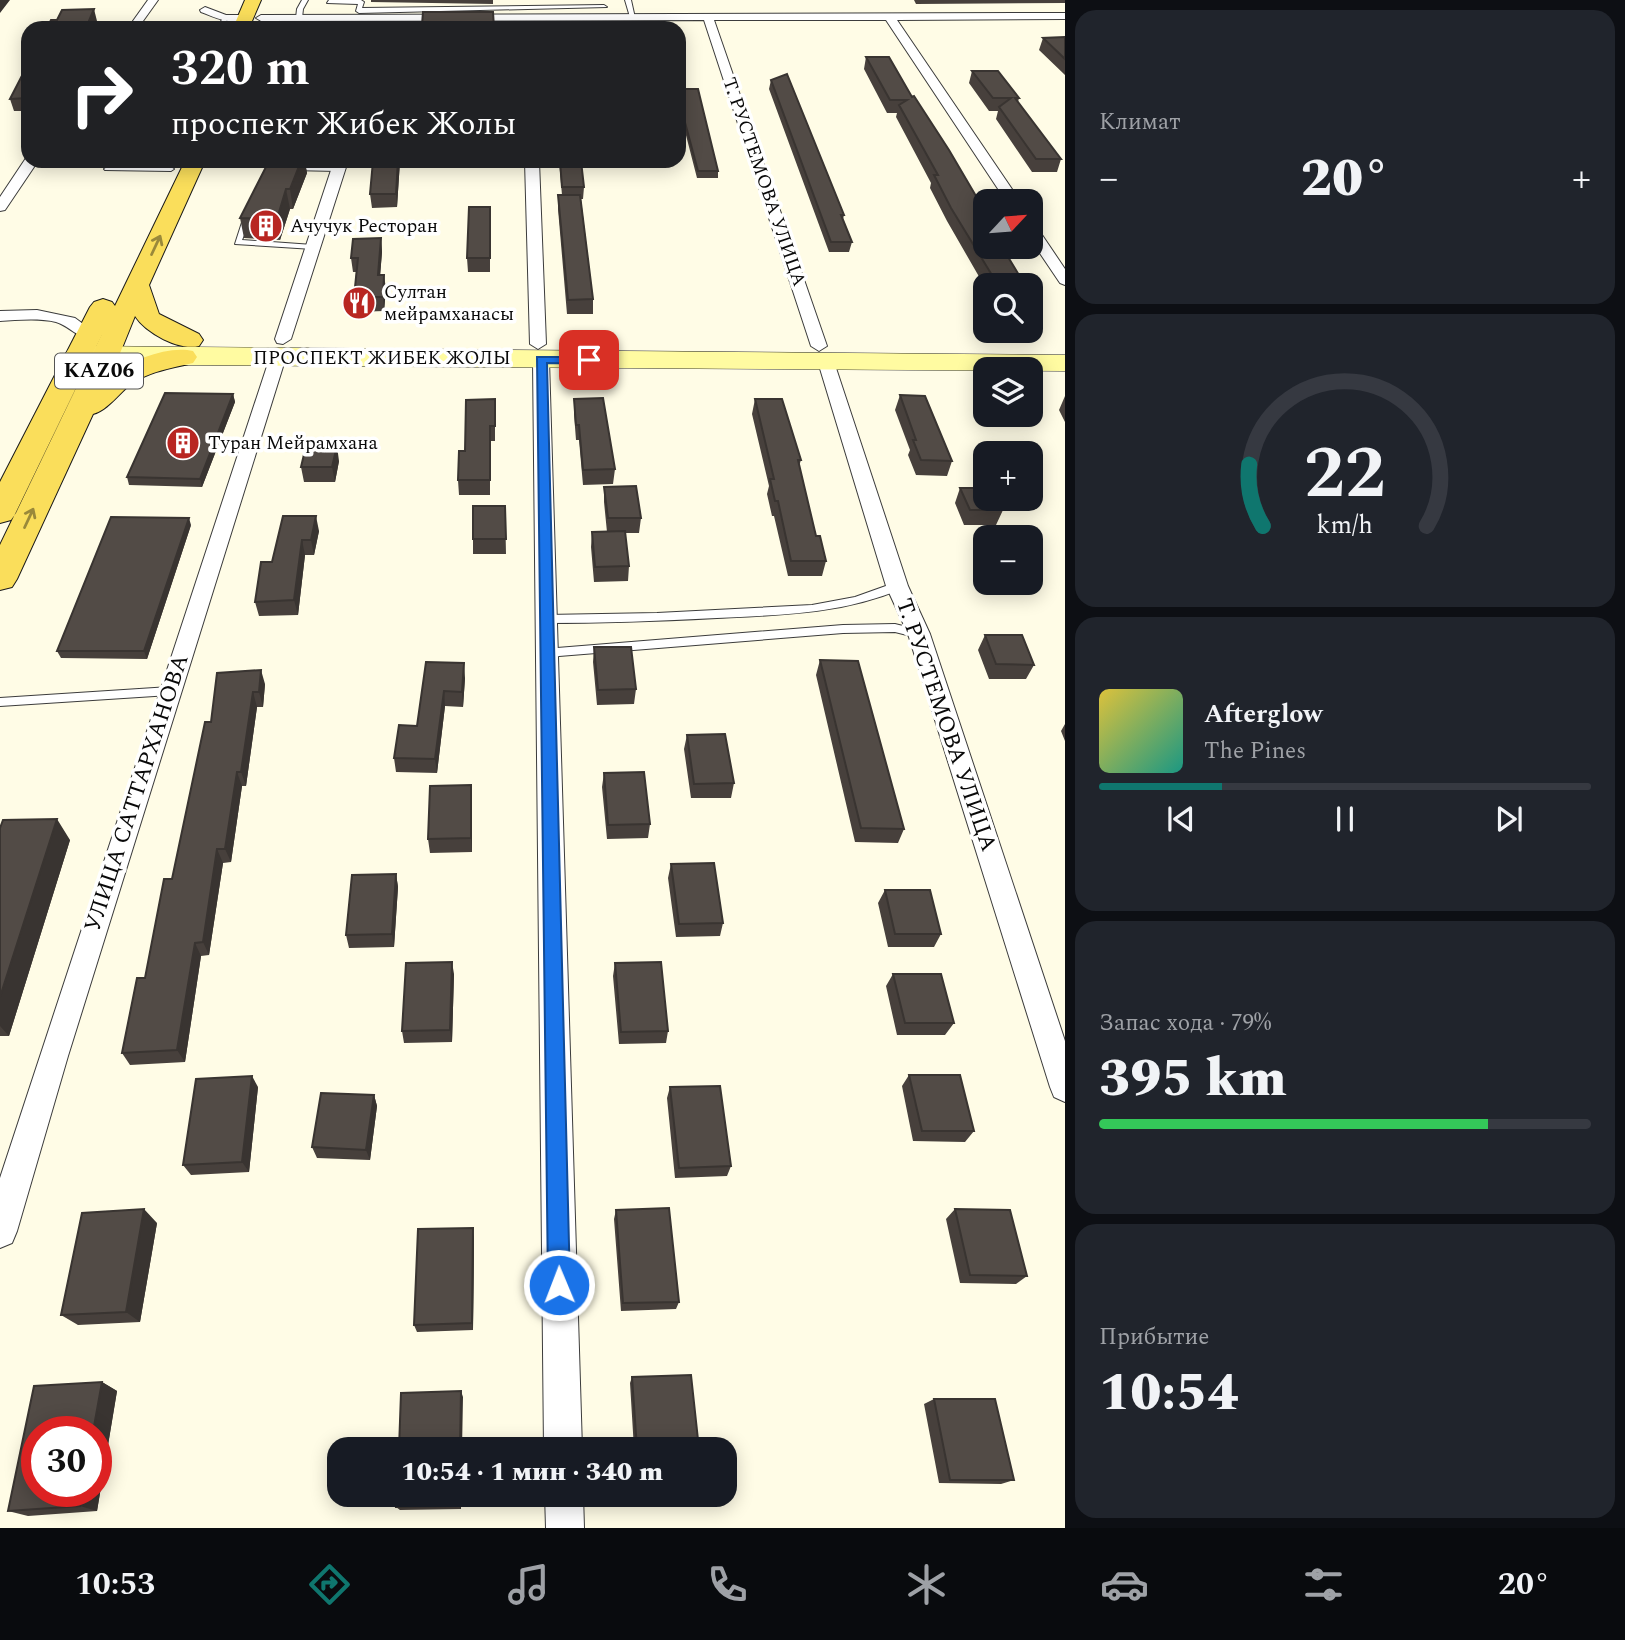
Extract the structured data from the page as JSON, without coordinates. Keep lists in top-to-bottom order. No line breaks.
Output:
{"streets":{"main road":["KАZ06"],"street":["Т. РУСТЕМОВА УЛИЦА","ПРОСПЕКТ ЖИБЕК ЖОЛЫ","УЛИЦА САТТАРХАНОВА"]},"crossings":[["Т. РУСТЕМОВА УЛИЦА","ПРОСПЕКТ ЖИБЕК ЖОЛЫ"],["ПРОСПЕКТ ЖИБЕК ЖОЛЫ","KАZ06"],["ПРОСПЕКТ ЖИБЕК ЖОЛЫ","УЛИЦА САТТАРХАНОВА"]],"places":{"building":["Ачучук Ресторан","Туран Мейрамхана"],"restaurant":["Султан мейрамханасы"]},"north":"top right","page":{"tile":["Климат",["Запас хода · 79%","395 km"],["Прибытие","10:54"]],"turn":["320 m","проспект Жибек Жолы"],"heat":["−","20°","+"],"map_buttons":["+","−"],"song":["Afterglow","The Pines"],"limit":"30","trip":"10:54 · 1 мин · 340 m","tabs":["10:53","20°"],"gauge":["22","km/h"]}}
